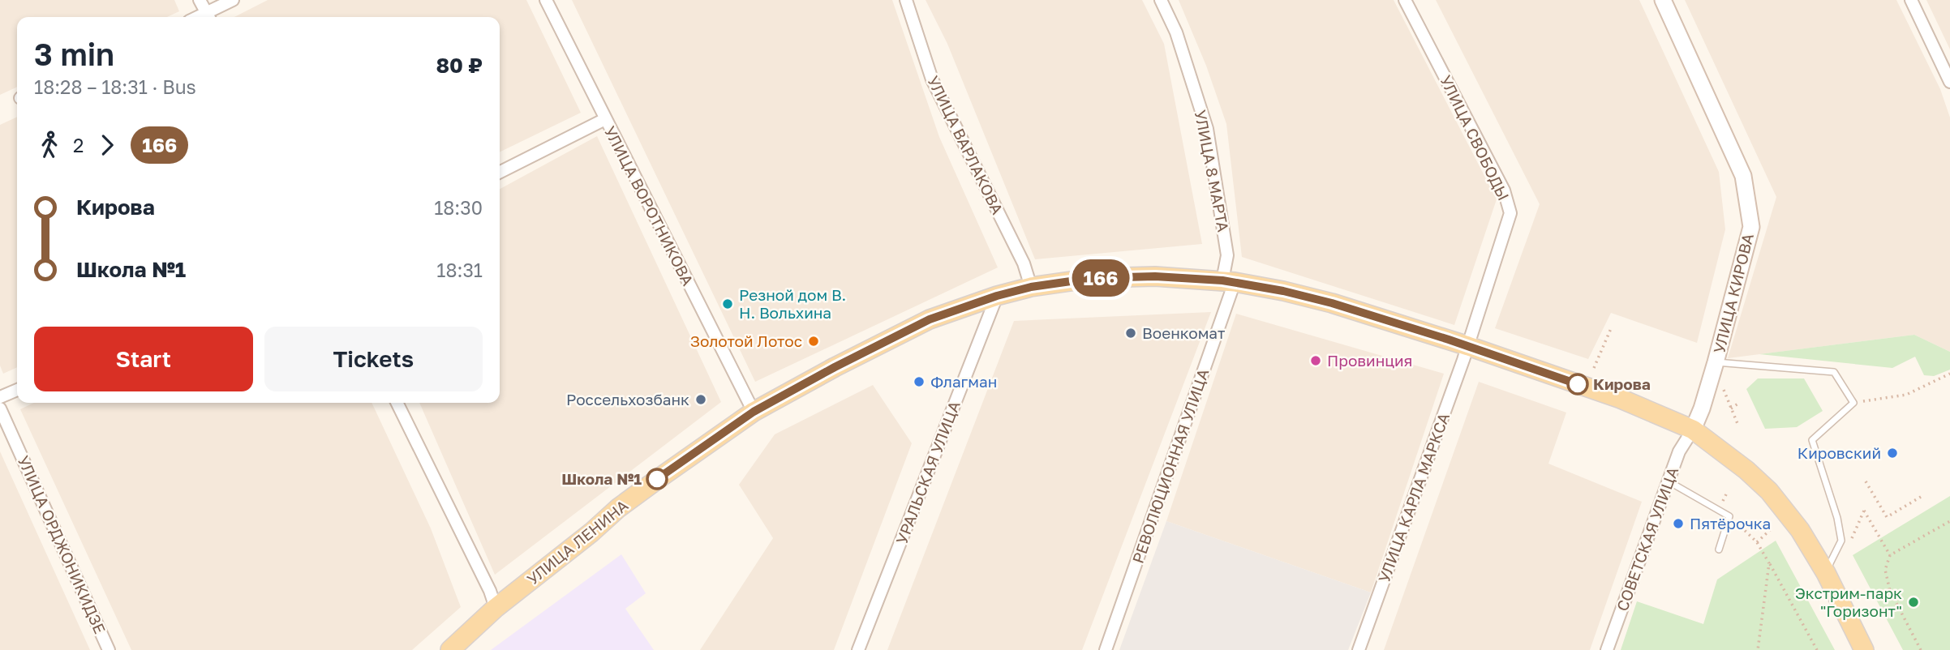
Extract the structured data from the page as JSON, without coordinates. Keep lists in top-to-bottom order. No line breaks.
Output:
{"streets":{"main road":["УЛИЦА ЛЕНИНА"],"street":["УЛИЦА СВОБОДЫ","УЛИЦА ВАРЛАКОВА","УЛИЦА 8 МАРТА","УЛИЦА ВОРОТНИКОВА","УЛИЦА КИРОВА","РЕВОЛЮЦИОННАЯ УЛИЦА","УРАЛЬСКАЯ УЛИЦА","УЛИЦА КАРЛА МАРКСА","СОВЕТСКАЯ УЛИЦА","УЛИЦА ОРДЖОНИКИДЗЕ"]},"crossings":[["УЛИЦА СВОБОДЫ","УЛИЦА КАРЛА МАРКСА"],["УЛИЦА СВОБОДЫ","УЛИЦА ЛЕНИНА"],["УЛИЦА ВАРЛАКОВА","УЛИЦА ЛЕНИНА"],["УЛИЦА 8 МАРТА","РЕВОЛЮЦИОННАЯ УЛИЦА"],["УЛИЦА 8 МАРТА","УЛИЦА ЛЕНИНА"],["УЛИЦА ВОРОТНИКОВА","УЛИЦА ЛЕНИНА"],["УЛИЦА КИРОВА","СОВЕТСКАЯ УЛИЦА"],["УЛИЦА КИРОВА","УЛИЦА ЛЕНИНА"],["РЕВОЛЮЦИОННАЯ УЛИЦА","УЛИЦА ЛЕНИНА"],["УРАЛЬСКАЯ УЛИЦА","УЛИЦА ЛЕНИНА"],["УЛИЦА КАРЛА МАРКСА","УЛИЦА ЛЕНИНА"],["СОВЕТСКАЯ УЛИЦА","УЛИЦА ЛЕНИНА"]],"places":["Резной дом В. Н. Вольхина","Военкомат","Золотой Лотос","Провинция","Флагман","Кирова","Россельхозбанк","Кировский","Школа №1","Пятёрочка","Экстрим-парк \"Горизонт\""],"lines":["bus line 166"],"page":{"on_map":"166","heading":["3 min","18:28 – 18:31 · Bus","80 ₽"],"legs":["2","166"],"list":[{"name":"Кирова","value":"18:30"},{"name":"Школа №1","value":"18:31"}],"buttons":["Start","Tickets"]}}
